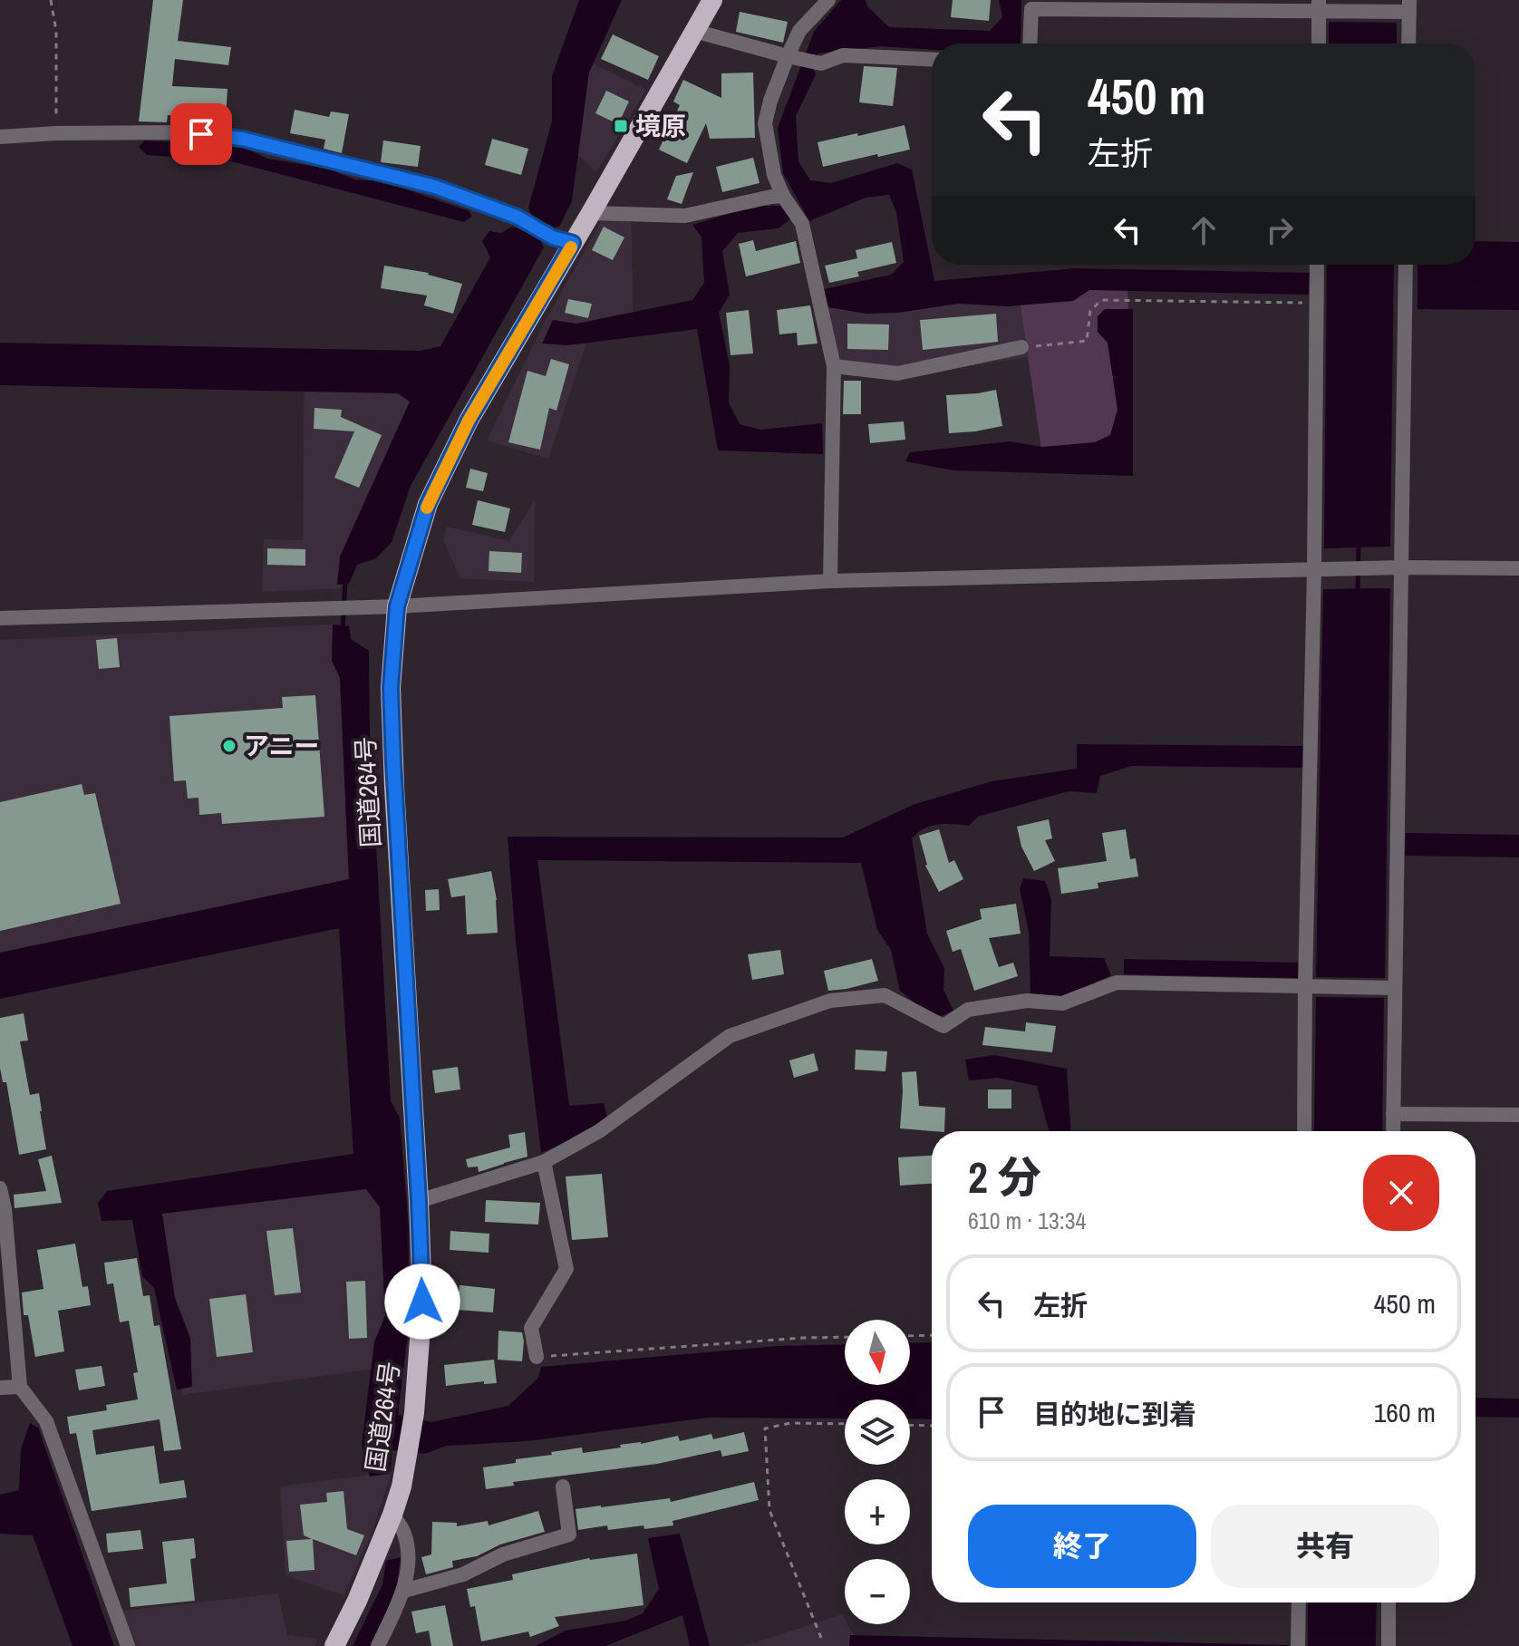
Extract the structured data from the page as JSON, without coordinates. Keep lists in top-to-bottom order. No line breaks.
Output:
{"streets":{"highway":["国道264号"]},"places":{"transit":["境原"],"other":["アニー"]},"north":"bottom","page":{"turn":["450 m","左折"],"heading":["2 分","610 m · 13:34"],"list":[{"name":"左折","value":"450 m"},{"name":"目的地に到着","value":"160 m"}],"map_buttons":["+","−"],"buttons":["終了","共有"]}}
